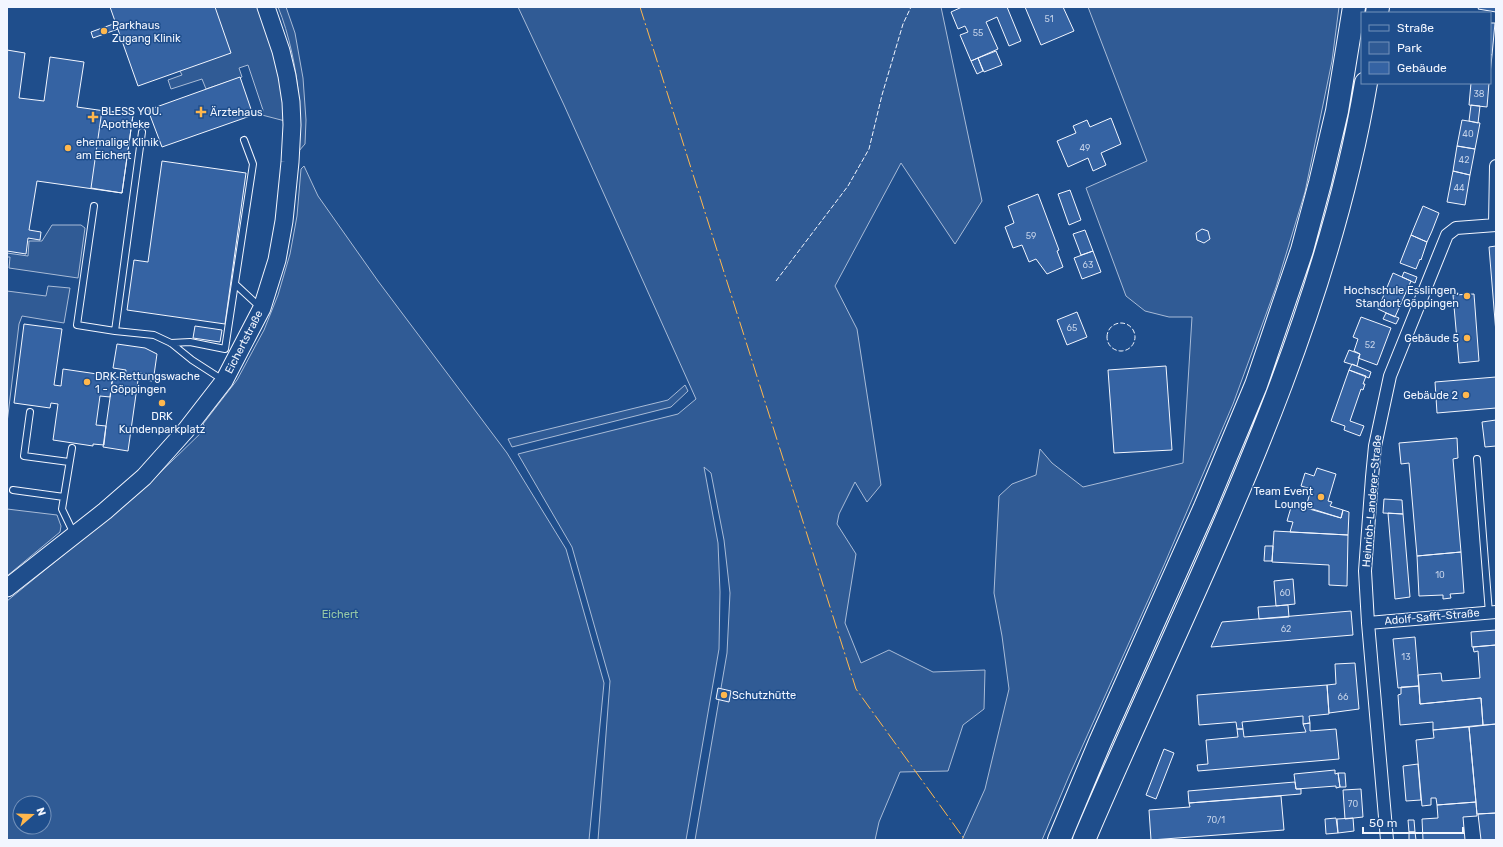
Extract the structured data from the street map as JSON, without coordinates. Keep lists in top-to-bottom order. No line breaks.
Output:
{"streets":{"street":["Eichertstraße","Heinrich-Landerer-Straße","Adolf-Safft-Straße"]},"crossings":[["Heinrich-Landerer-Straße","Adolf-Safft-Straße"]],"parks":["Eichert"],"places":{"other":["Parkhaus Zugang Klinik","ehemalige Klinik am Eichert","Hochschule Esslingen, Standort Göppingen","Gebäude 5","DRK Rettungswache 1 - Göppingen","Gebäude 2","DRK Kundenparkplatz","Team Event Lounge","Schutzhütte"],"health":["Ärztehaus","BLESS YOU. Apotheke"]},"house_numbers":["51","55","38","40","49","42","44","59","63","65","52","10","60","62","13","66","70","70/1"],"legend":["Straße","Park","Gebäude"],"scale_bar":"50 m","north":"right"}
